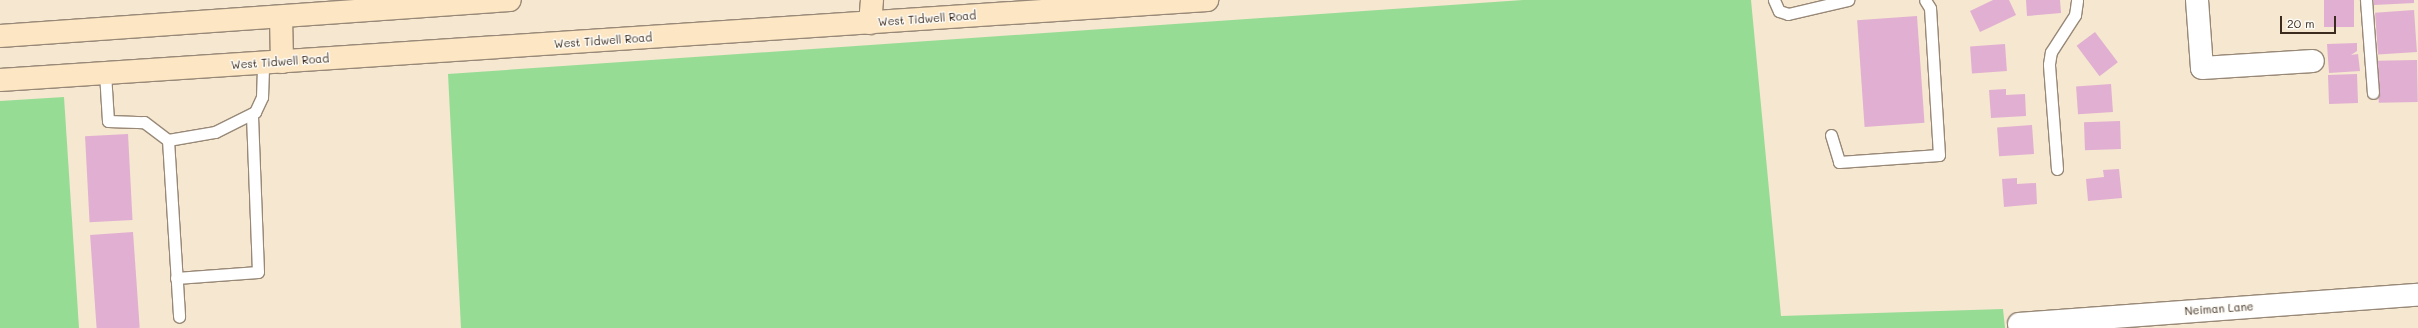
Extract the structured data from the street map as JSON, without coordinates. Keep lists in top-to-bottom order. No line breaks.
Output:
{"streets":{"main road":["West Tidwell Road"],"street":["Neiman Lane"]},"scale_bar":"20 m"}
